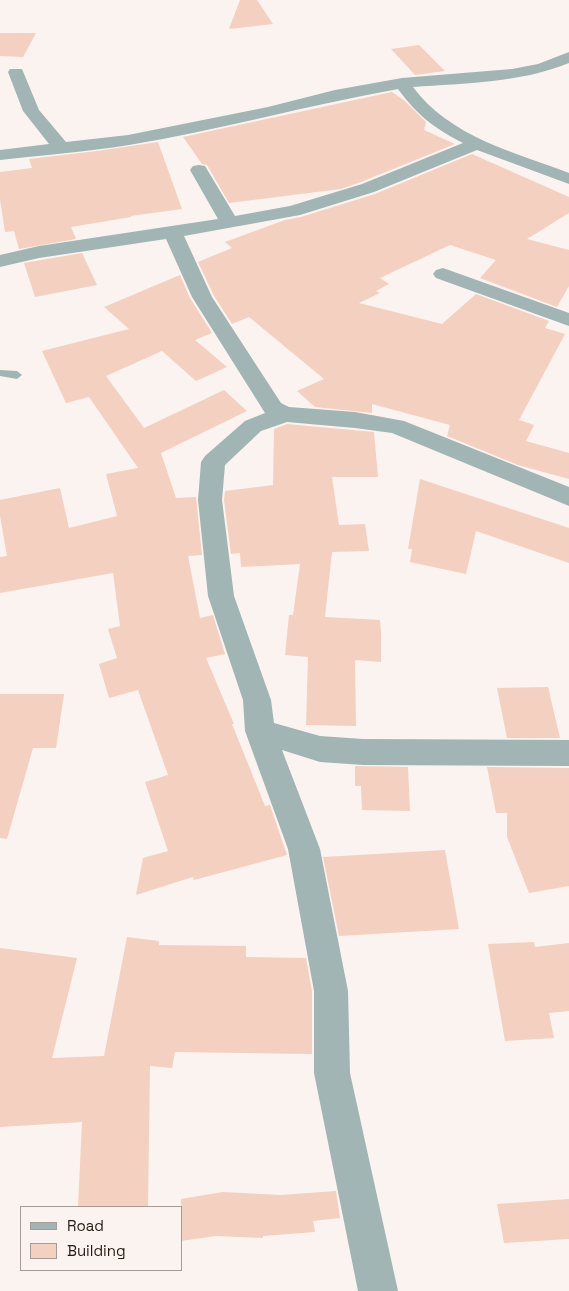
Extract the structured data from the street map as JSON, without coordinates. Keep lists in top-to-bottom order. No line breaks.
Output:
{"legend":["Road","Building"]}
